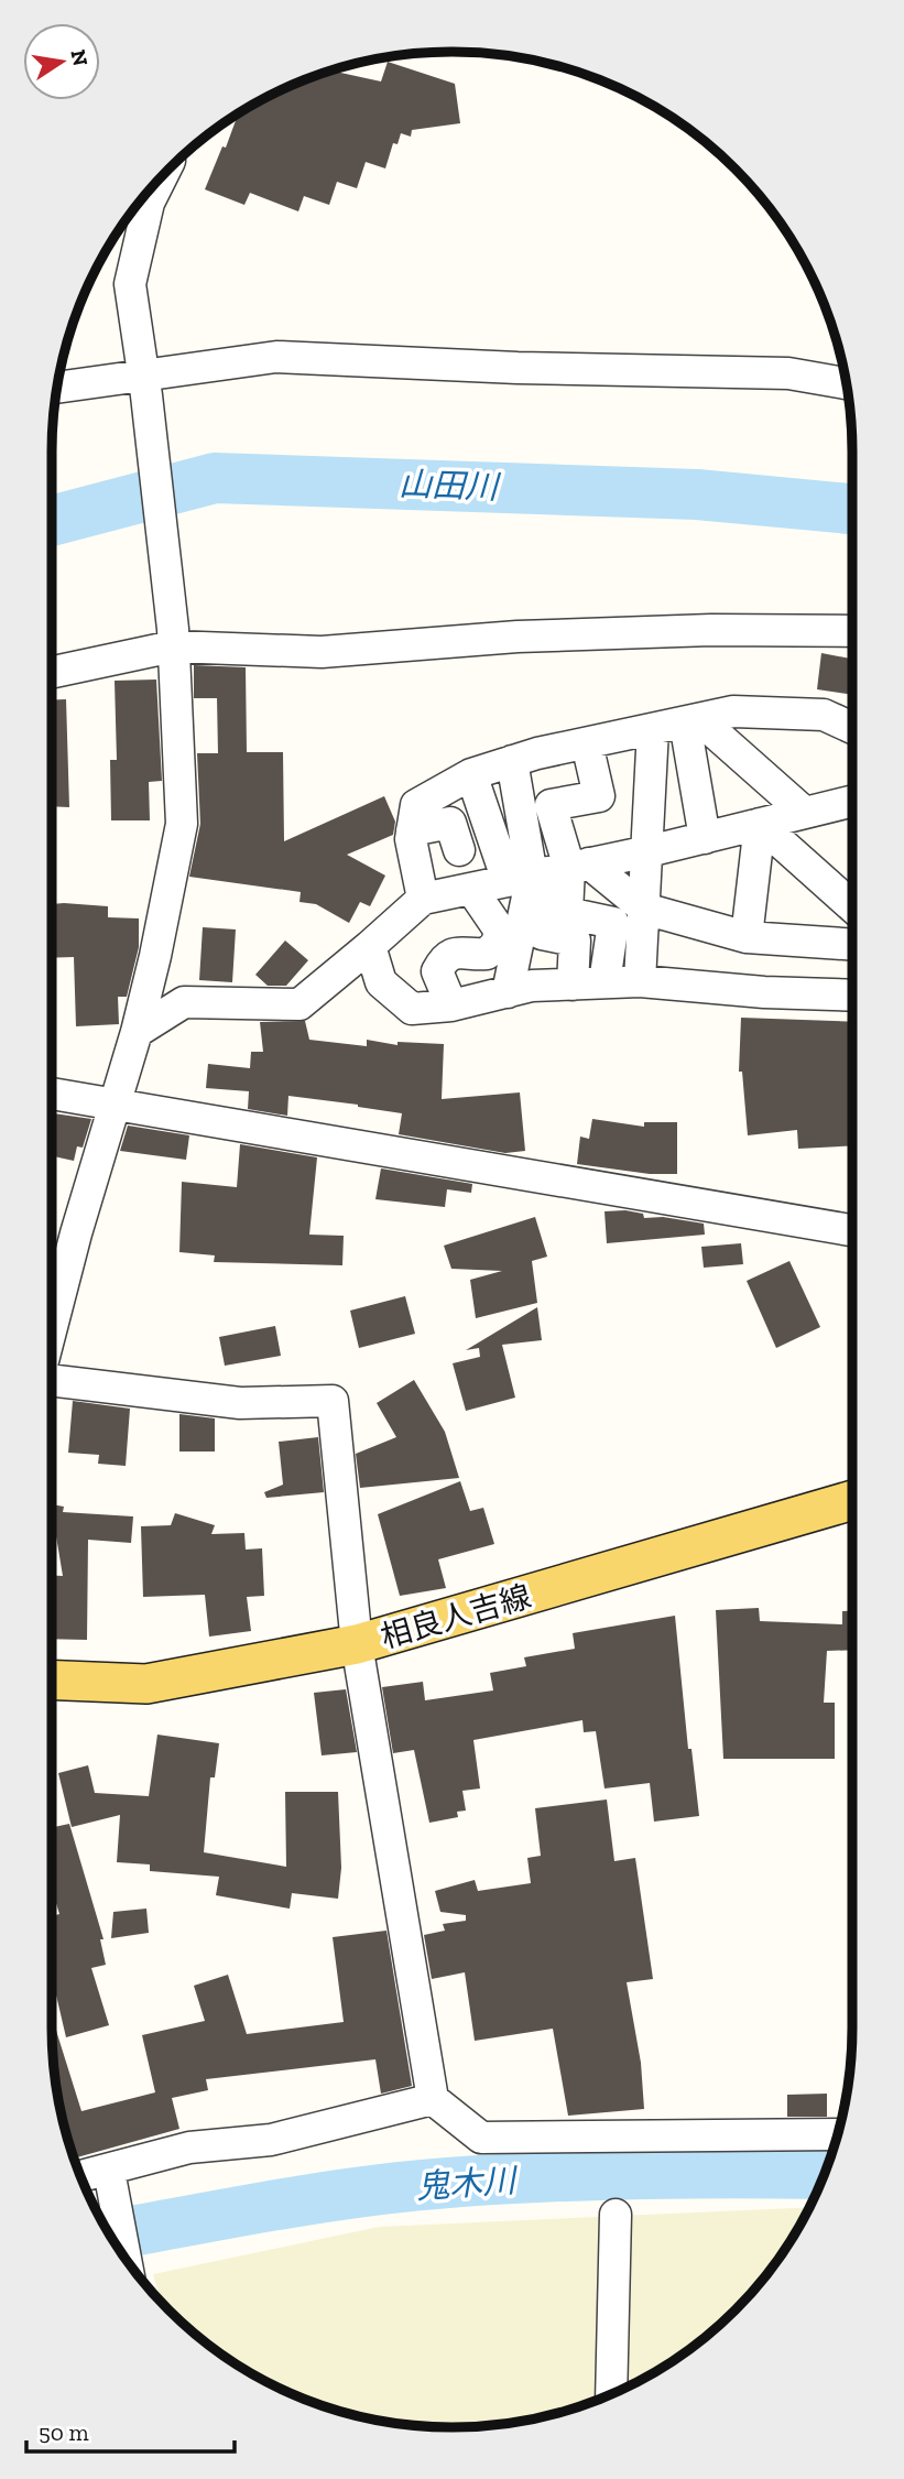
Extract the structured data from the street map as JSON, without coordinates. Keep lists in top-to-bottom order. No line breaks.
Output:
{"streets":{"main road":["相良人吉線"]},"water":["山田川","鬼木川"],"scale_bar":"50 m","north":"right"}
